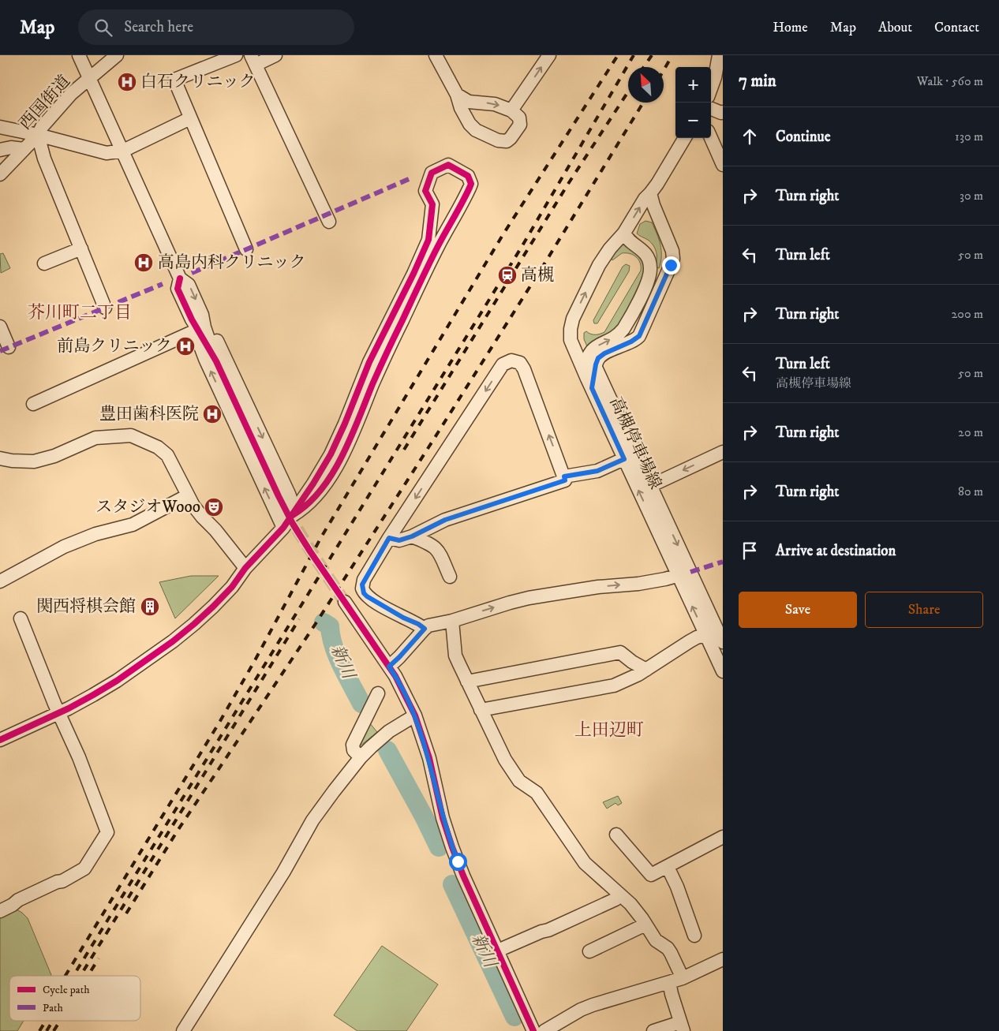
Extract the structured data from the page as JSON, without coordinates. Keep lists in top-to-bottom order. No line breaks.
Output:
{"streets":{"street":["西国街道","高槻停車場線"]},"districts":["芥川町二丁目","上田辺町"],"water":["新川"],"places":{"hospital":["白石クリニック","高島内科クリニック","前島クリニック","豊田歯科医院"],"station":["高槻"],"theatre":["スタジオWooo"],"building":["関西将棋会館"]},"legend":["Cycle path","Path"],"north":"top left","page":{"header":"Map","search":"Search here","nav":["Home","Map","About","Contact"],"heading":["7 min","Walk · 560 m"],"map_buttons":["+","−"],"list":[["Continue","130 m"],["Turn right","30 m"],["Turn left","50 m"],["Turn right","200 m"],["Turn left","高槻停車場線","50 m"],["Turn right","20 m"],["Turn right","80 m"],"Arrive at destination"],"buttons":["Save","Share"]}}
